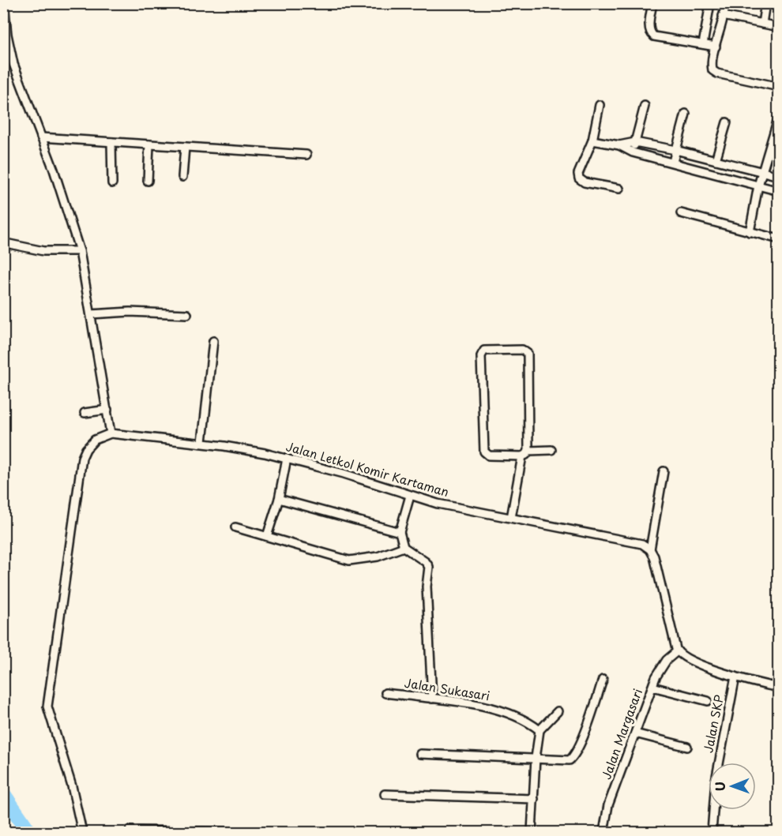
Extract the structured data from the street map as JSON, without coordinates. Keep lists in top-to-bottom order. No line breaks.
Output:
{"streets":{"street":["Jalan Letkol Komir Kartaman","Jalan Sukasari","Jalan SKP","Jalan Margasari"]},"north":"left"}
